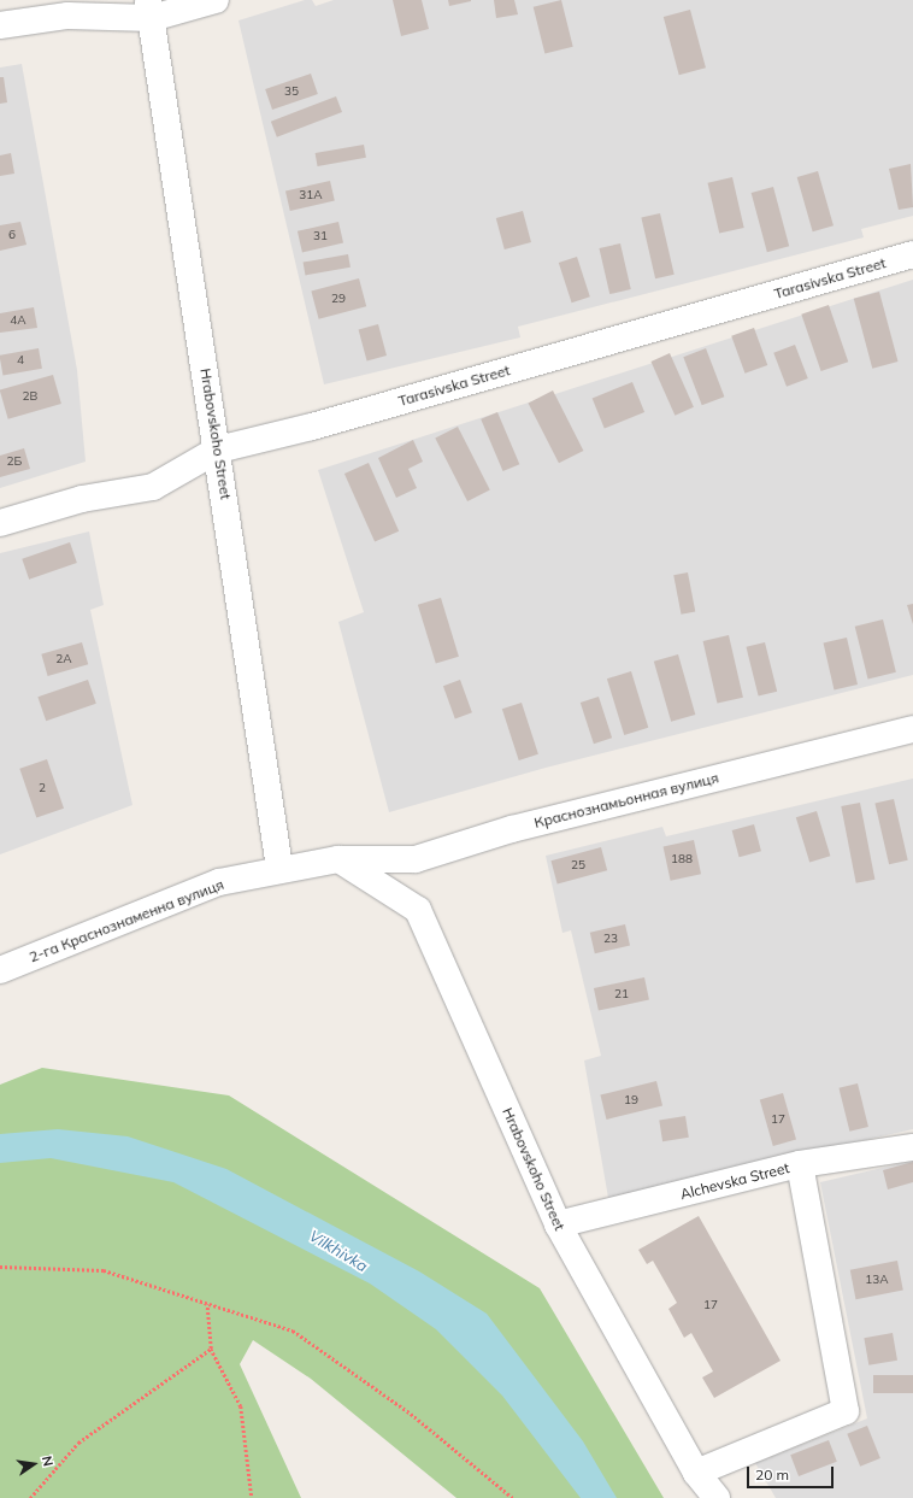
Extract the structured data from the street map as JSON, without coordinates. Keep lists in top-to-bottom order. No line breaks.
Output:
{"streets":{"street":["Tarasivska Street","Hrabovskoho Street","Краснознамьонная вулиця","2-га Краснознаменна вулиця","Alchevska Street"]},"crossings":[["Tarasivska Street","Hrabovskoho Street"],["Hrabovskoho Street","Краснознамьонная вулиця"],["Hrabovskoho Street","2-га Краснознаменна вулиця"],["Hrabovskoho Street","Alchevska Street"],["Краснознамьонная вулиця","2-га Краснознаменна вулиця"]],"water":["Vilkhivka"],"house_numbers":["35","31А","6","31","29","4А","4","2В","2Б","2А","2","188","25","23","21","19","17","13А","17"],"scale_bar":"20 m","north":"right"}
